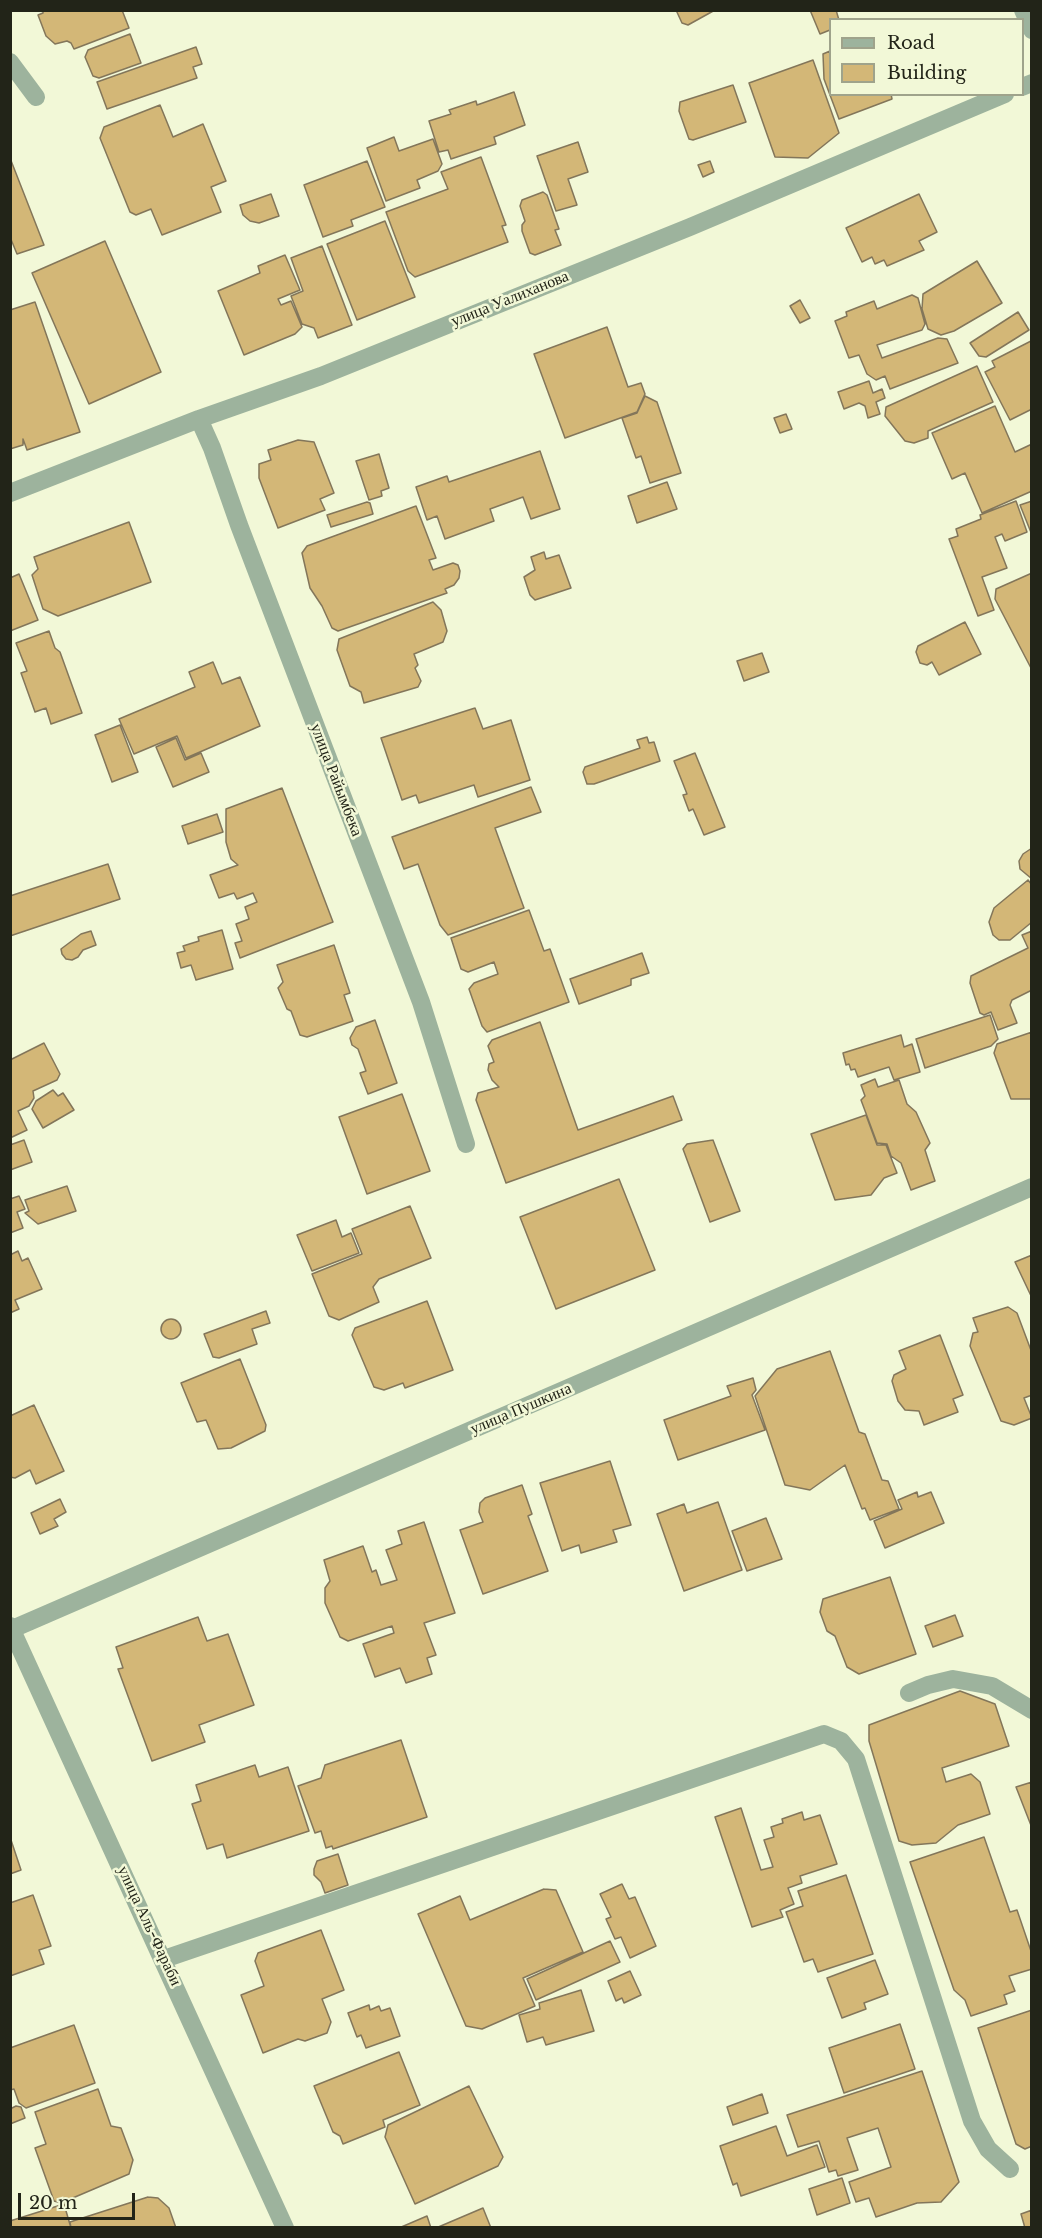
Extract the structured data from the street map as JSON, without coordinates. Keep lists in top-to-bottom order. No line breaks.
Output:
{"streets":{"street":["улица Уалиханова","улица Райымбека","улица Пушкина","улица Аль-Фараби"]},"crossings":[["улица Уалиханова","улица Райымбека"],["улица Пушкина","улица Аль-Фараби"]],"legend":["Road","Building"],"scale_bar":"20 m"}
